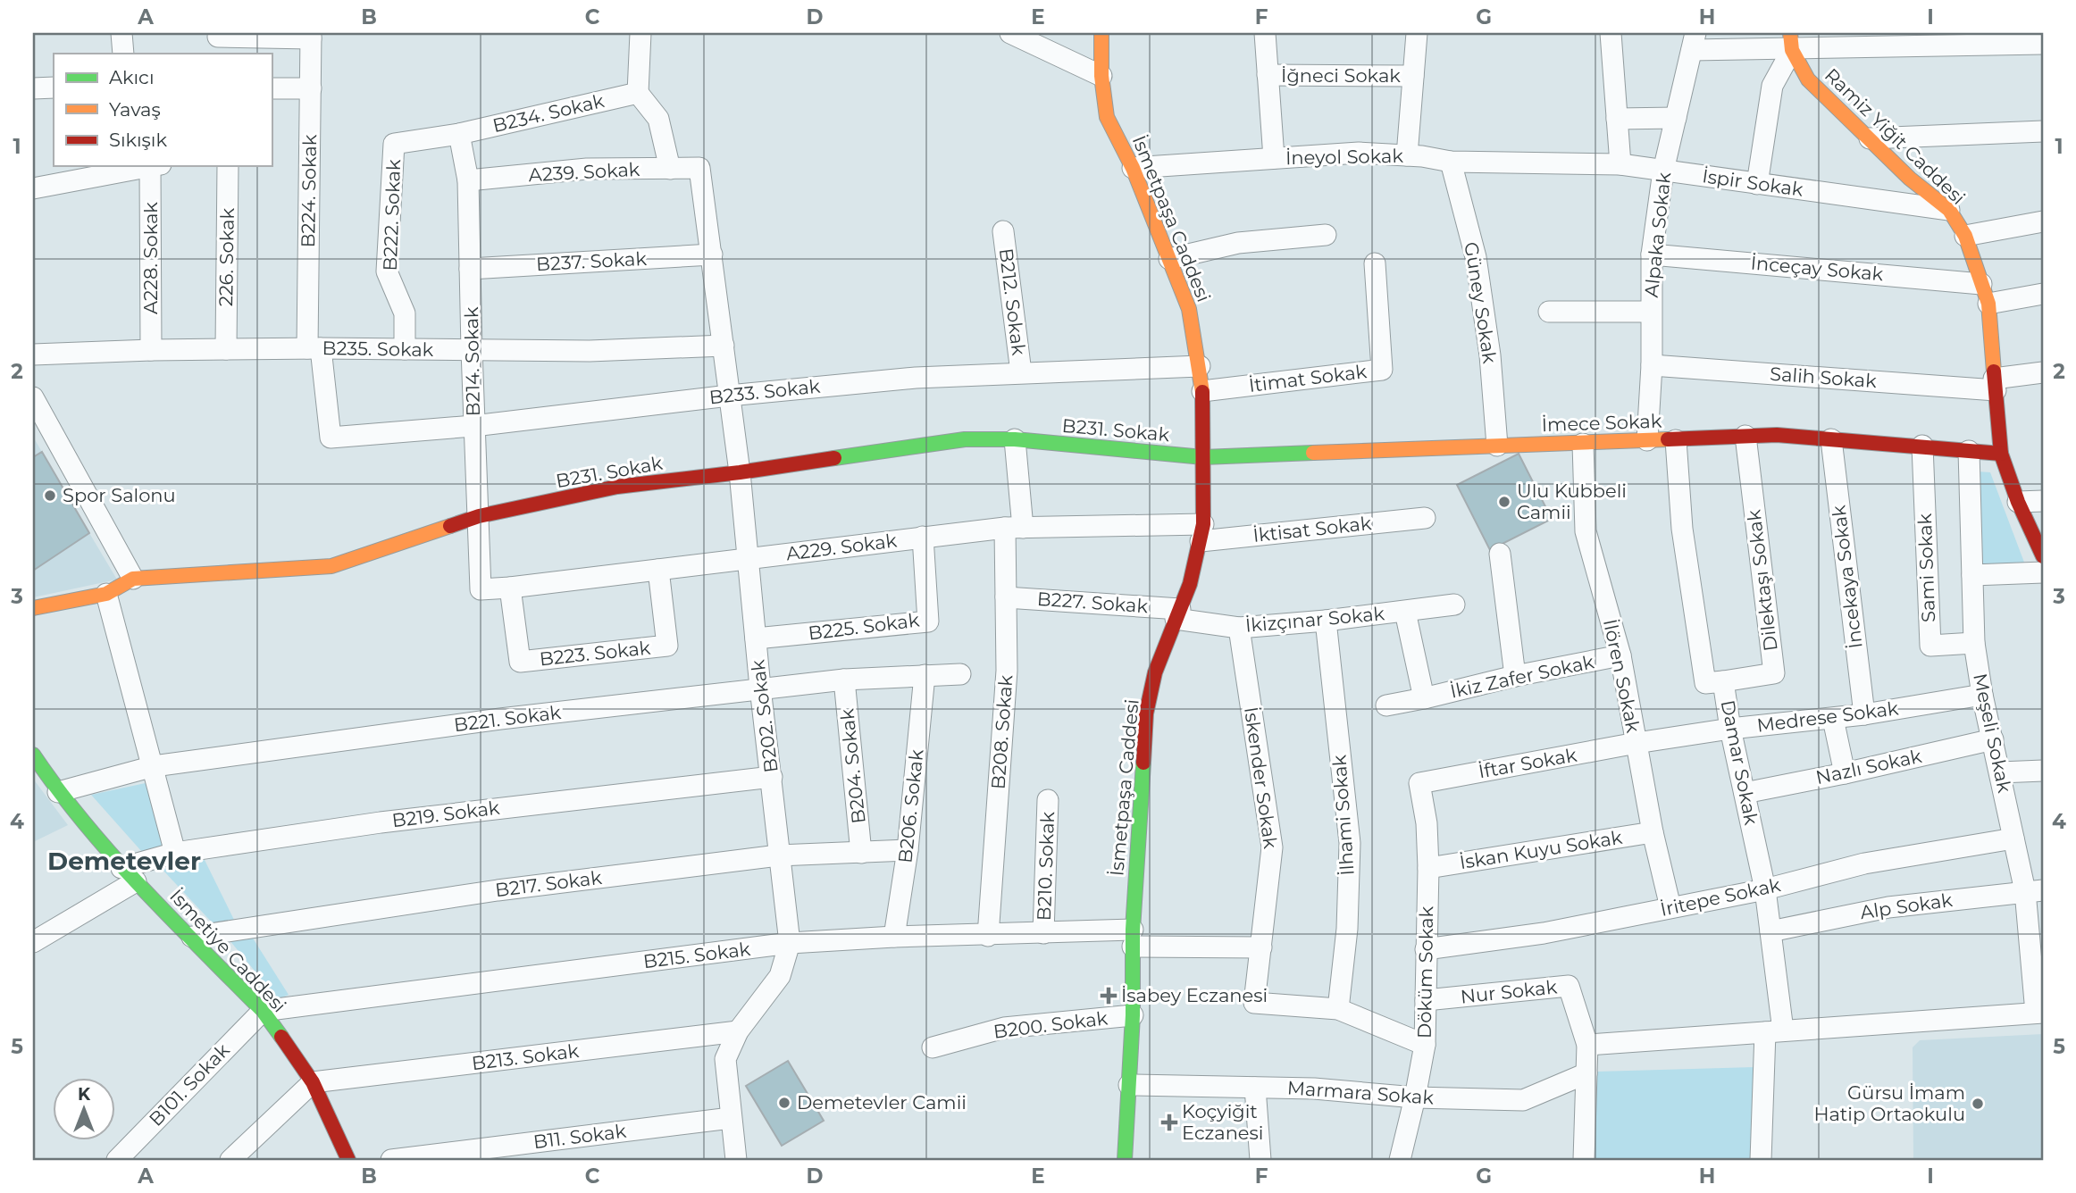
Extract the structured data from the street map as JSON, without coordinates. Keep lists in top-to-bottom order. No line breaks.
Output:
{"streets":{"main road":["Ramiz Yiğit Caddesi","İsmetpaşa Caddesi","İmece Sokak","B231. Sokak","İsmetiye Caddesi"],"street":["İğneci Sokak","B234. Sokak","İneyol Sokak","A239. Sokak","İspir Sokak","B224. Sokak","B222. Sokak","Alpaka Sokak","226. Sokak","A228. Sokak","B237. Sokak","İnceçay Sokak","B212. Sokak","Güney Sokak","B235. Sokak","B214. Sokak","Salih Sokak","İtimat Sokak","B233. Sokak","İktisat Sokak","A229. Sokak","Sami Sokak","İncekaya Sokak","Dilektaşı Sokak","B227. Sokak","İkizçınar Sokak","B225. Sokak","B223. Sokak","İlören Sokak","İkiz Zafer Sokak","B202. Sokak","Medrese Sokak","B221. Sokak","B208. Sokak","Meşeli Sokak","Damar Sokak","İftar Sokak","B204. Sokak","Nazlı Sokak","İskender Sokak","B206. Sokak","B219. Sokak","İlhami Sokak","İskan Kuyu Sokak","B210. Sokak","B217. Sokak","İritepe Sokak","Alp Sokak","B215. Sokak","Döküm Sokak","Nur Sokak","B200. Sokak","B213. Sokak","B101. Sokak","Marmara Sokak","B11. Sokak"]},"crossings":[["İğneci Sokak","İneyol Sokak"],["B234. Sokak","B222. Sokak"],["B234. Sokak","B214. Sokak"],["Ramiz Yiğit Caddesi","İspir Sokak"],["Ramiz Yiğit Caddesi","İnceçay Sokak"],["Ramiz Yiğit Caddesi","Salih Sokak"],["Ramiz Yiğit Caddesi","İmece Sokak"],["İneyol Sokak","İspir Sokak"],["İneyol Sokak","İsmetpaşa Caddesi"],["İneyol Sokak","Güney Sokak"],["A239. Sokak","B214. Sokak"],["A239. Sokak","B202. Sokak"],["İspir Sokak","Alpaka Sokak"],["B224. Sokak","B235. Sokak"],["B224. Sokak","B233. Sokak"],["B222. Sokak","B235. Sokak"],["B222. Sokak","B214. Sokak"],["İsmetpaşa Caddesi","İtimat Sokak"],["İsmetpaşa Caddesi","B233. Sokak"],["İsmetpaşa Caddesi","İmece Sokak"],["İsmetpaşa Caddesi","B231. Sokak"],["İsmetpaşa Caddesi","İktisat Sokak"],["İsmetpaşa Caddesi","A229. Sokak"],["İsmetpaşa Caddesi","B227. Sokak"],["İsmetpaşa Caddesi","İkizçınar Sokak"],["İsmetpaşa Caddesi","B215. Sokak"],["İsmetpaşa Caddesi","B200. Sokak"],["İsmetpaşa Caddesi","Marmara Sokak"],["Alpaka Sokak","İnceçay Sokak"],["Alpaka Sokak","Salih Sokak"],["Alpaka Sokak","İmece Sokak"],["226. Sokak","B235. Sokak"],["A228. Sokak","B235. Sokak"],["B237. Sokak","B214. Sokak"],["B237. Sokak","B202. Sokak"],["B212. Sokak","B233. Sokak"],["Güney Sokak","İmece Sokak"],["B235. Sokak","B214. Sokak"],["B235. Sokak","B202. Sokak"],["B214. Sokak","B233. Sokak"],["B214. Sokak","B231. Sokak"],["B214. Sokak","A229. Sokak"],["B233. Sokak","B202. Sokak"],["İmece Sokak","B231. Sokak"],["İmece Sokak","Sami Sokak"],["İmece Sokak","İncekaya Sokak"],["İmece Sokak","Dilektaşı Sokak"],["İmece Sokak","İlören Sokak"],["İmece Sokak","Meşeli Sokak"],["İmece Sokak","Damar Sokak"],["B231. Sokak","B202. Sokak"],["B231. Sokak","B208. Sokak"],["İktisat Sokak","A229. Sokak"],["A229. Sokak","B225. Sokak"],["A229. Sokak","B223. Sokak"],["A229. Sokak","B202. Sokak"],["A229. Sokak","B208. Sokak"],["Sami Sokak","Meşeli Sokak"],["İncekaya Sokak","Medrese Sokak"],["Dilektaşı Sokak","Damar Sokak"],["B227. Sokak","İkizçınar Sokak"],["B227. Sokak","B208. Sokak"],["İkizçınar Sokak","İkiz Zafer Sokak"],["İkizçınar Sokak","İskender Sokak"],["İkizçınar Sokak","İlhami Sokak"],["B225. Sokak","B202. Sokak"],["İlören Sokak","İkiz Zafer Sokak"],["İlören Sokak","Medrese Sokak"],["İlören Sokak","İftar Sokak"],["İlören Sokak","İskan Kuyu Sokak"],["İlören Sokak","İritepe Sokak"],["B202. Sokak","B221. Sokak"],["B202. Sokak","B219. Sokak"],["B202. Sokak","B217. Sokak"],["B202. Sokak","B215. Sokak"],["B202. Sokak","B213. Sokak"],["B202. Sokak","B11. Sokak"],["Medrese Sokak","Meşeli Sokak"],["Medrese Sokak","Damar Sokak"],["Medrese Sokak","İftar Sokak"],["B221. Sokak","B204. Sokak"],["B221. Sokak","B206. Sokak"],["B221. Sokak","İsmetiye Caddesi"],["B208. Sokak","B215. Sokak"],["Meşeli Sokak","Nazlı Sokak"],["Meşeli Sokak","İritepe Sokak"],["Meşeli Sokak","Alp Sokak"],["Damar Sokak","Nazlı Sokak"],["Damar Sokak","İritepe Sokak"],["Damar Sokak","Alp Sokak"],["İftar Sokak","Döküm Sokak"],["B204. Sokak","B217. Sokak"],["İskender Sokak","İlhami Sokak"],["İskender Sokak","B215. Sokak"],["B206. Sokak","B217. Sokak"],["B206. Sokak","B215. Sokak"],["B219. Sokak","İsmetiye Caddesi"],["İskan Kuyu Sokak","Döküm Sokak"],["B210. Sokak","B215. Sokak"],["B217. Sokak","İsmetiye Caddesi"],["İritepe Sokak","Döküm Sokak"],["İsmetiye Caddesi","B215. Sokak"],["İsmetiye Caddesi","B213. Sokak"],["İsmetiye Caddesi","B101. Sokak"],["B215. Sokak","B101. Sokak"],["Döküm Sokak","Nur Sokak"],["Döküm Sokak","Marmara Sokak"]],"districts":["Demetevler"],"places":{"other":["Spor Salonu","Ulu Kubbeli Camii","Demetevler Camii","Gürsu İmam Hatip Ortaokulu"],"health":["İsabey Eczanesi","Koçyiğit Eczanesi"]},"legend":["Akıcı","Yavaş","Sıkışık"],"north":"top","grid":{"columns":["A","B","C","D","E","F","G","H","I"],"rows":["1","2","3","4","5"]}}
